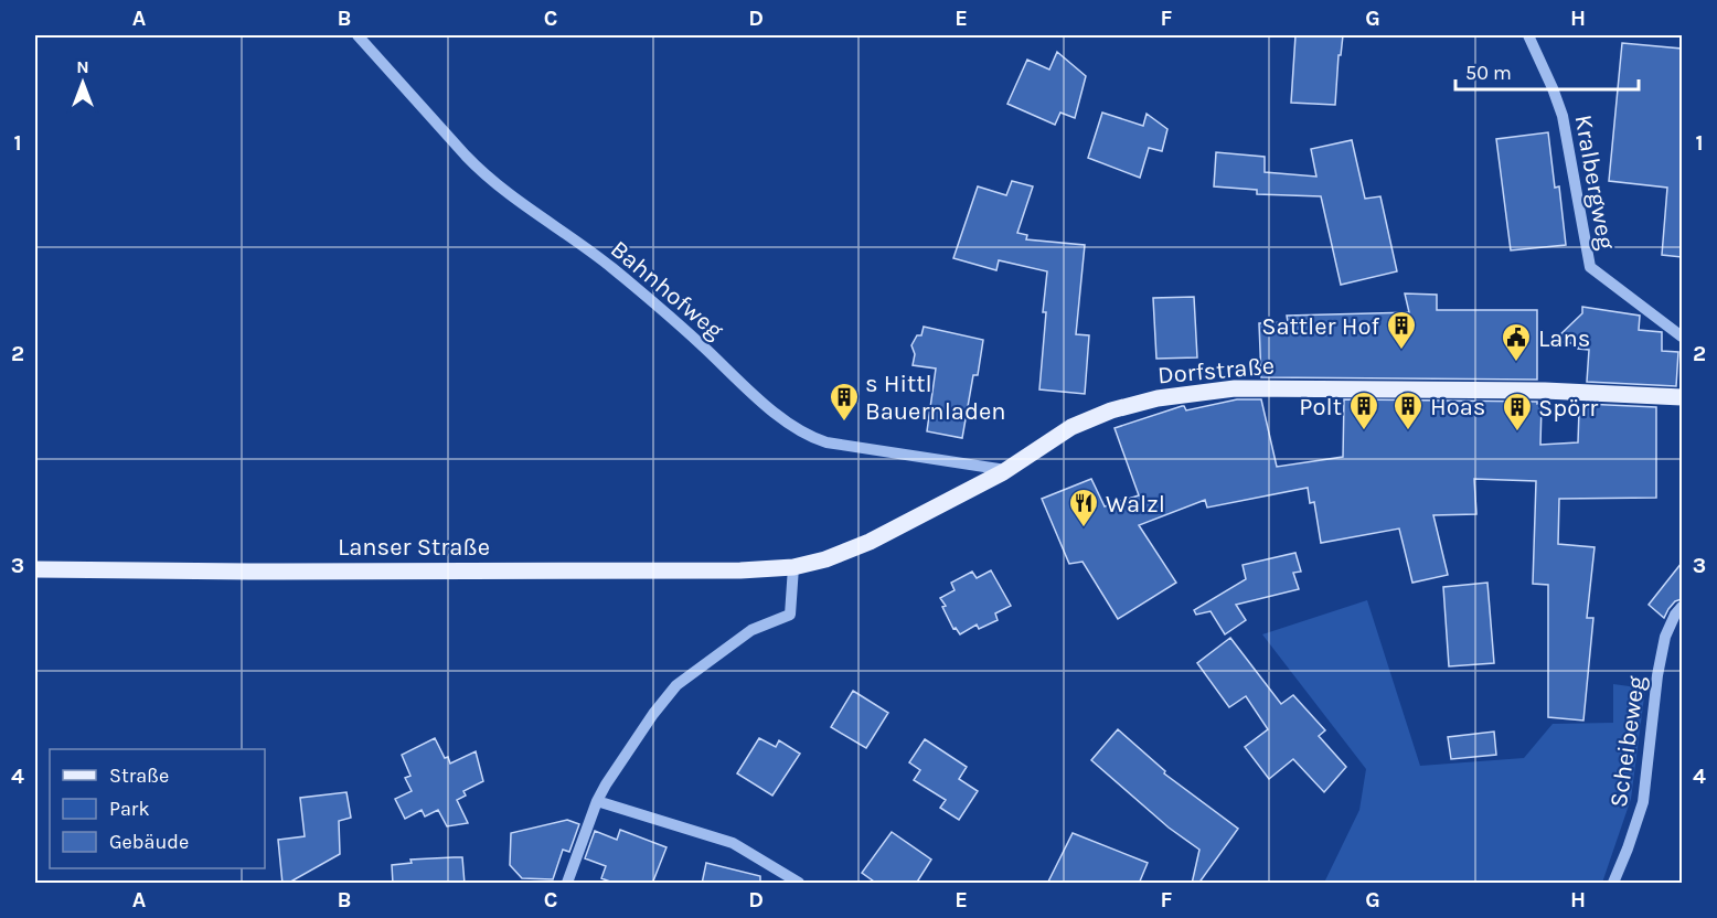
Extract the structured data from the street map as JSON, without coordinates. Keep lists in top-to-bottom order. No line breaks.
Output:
{"streets":{"main road":["Dorfstraße","Lanser Straße"],"street":["Kralbergweg","Bahnhofweg","Scheibeweg"]},"crossings":[["Bahnhofweg","Dorfstraße"],["Dorfstraße","Lanser Straße"]],"places":{"building":["Sattler Hof","s Hittl Bauernladen","Polt","Hoas","Spörr"],"public building":["Lans"],"restaurant":["Walzl"]},"legend":["Straße","Park","Gebäude"],"scale_bar":"50 m","north":"top","grid":{"columns":["A","B","C","D","E","F","G","H"],"rows":["1","2","3","4"]}}
